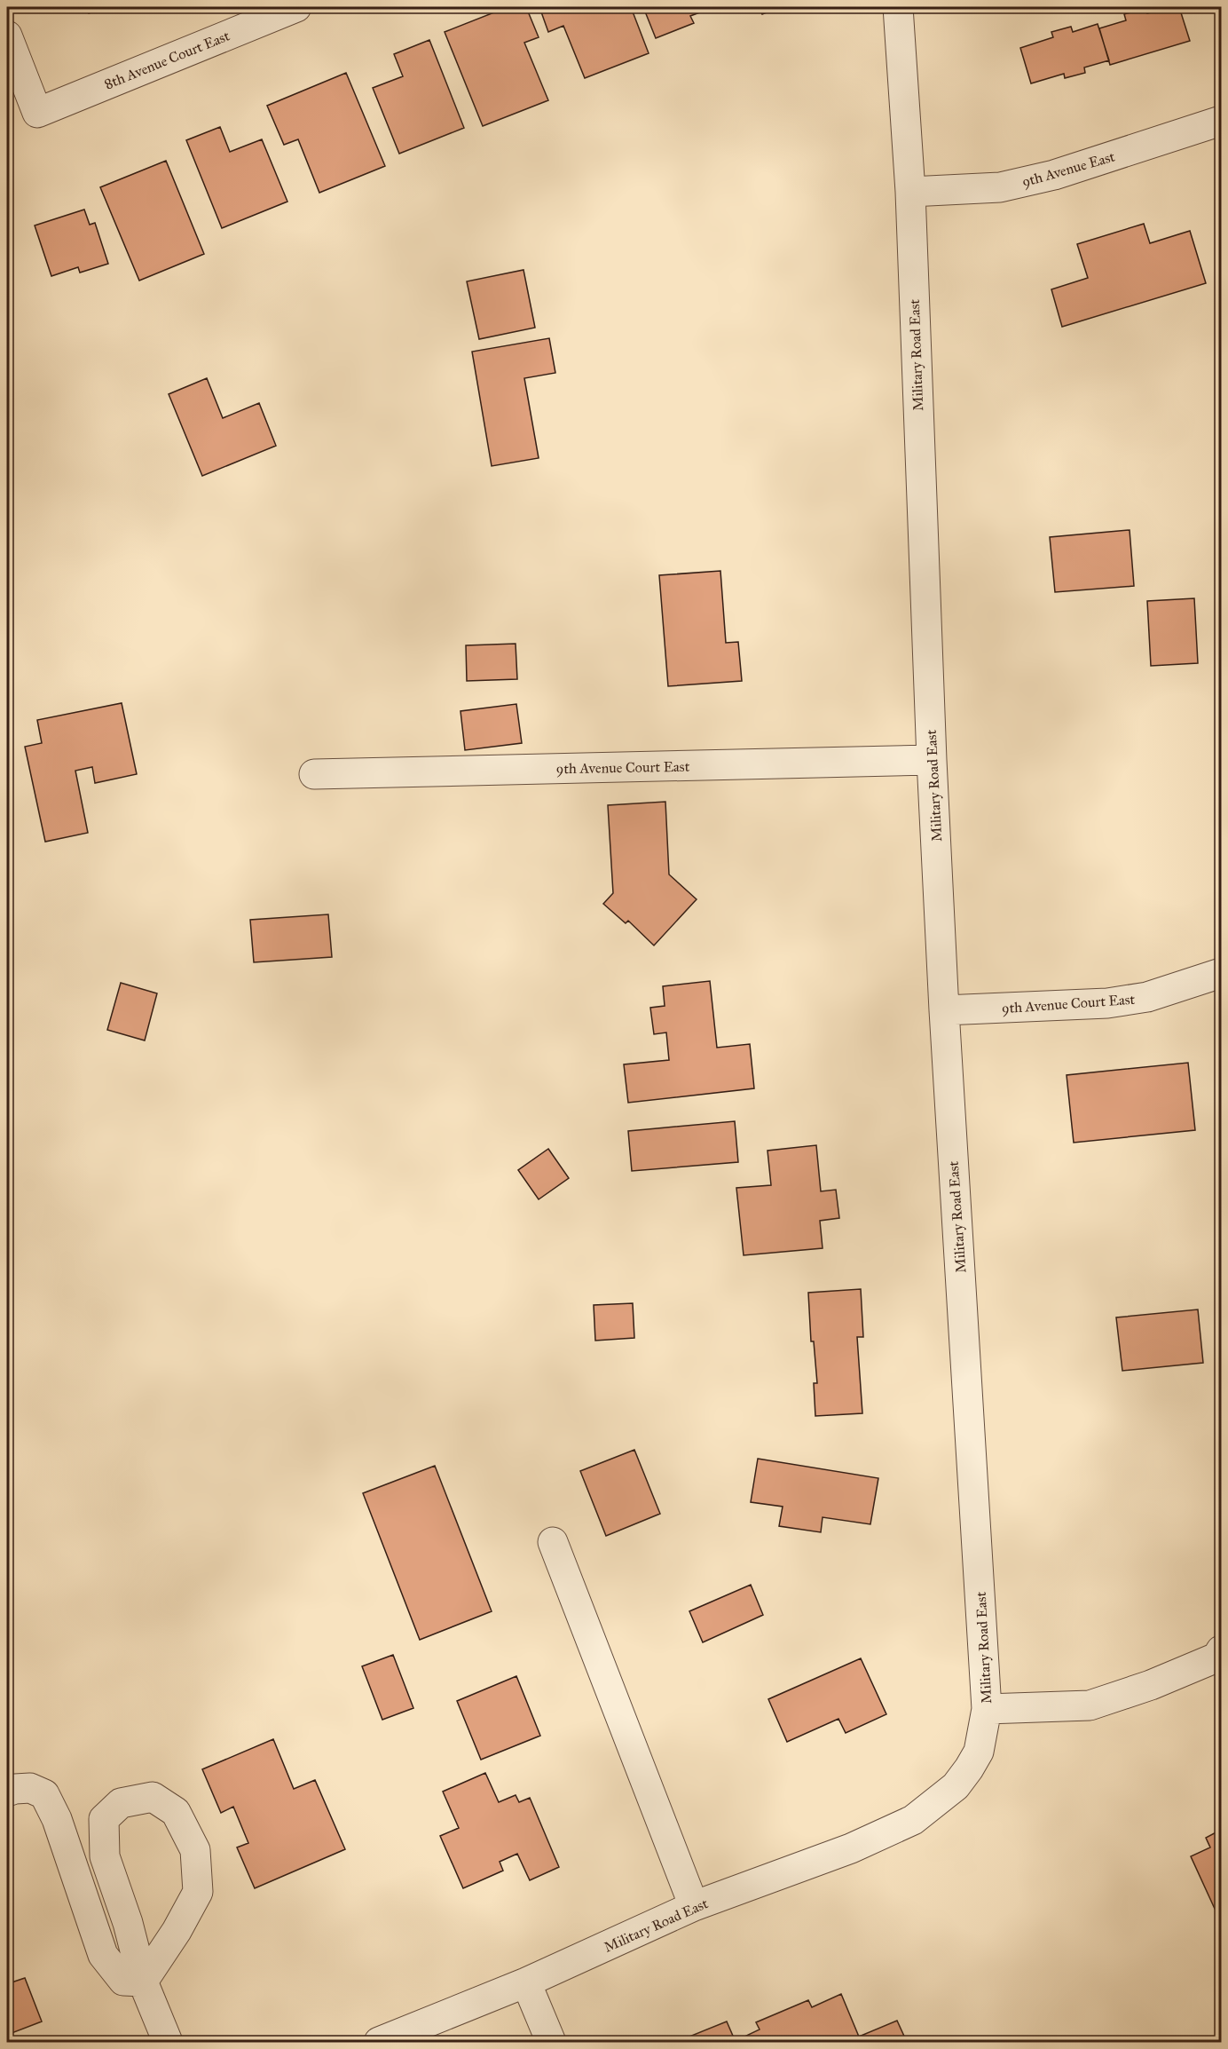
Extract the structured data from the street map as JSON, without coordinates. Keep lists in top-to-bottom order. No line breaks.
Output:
{"streets":{"street":["8th Avenue Court East","9th Avenue East","Military Road East","9th Avenue Court East"]},"crossings":[["9th Avenue East","Military Road East"],["Military Road East","9th Avenue Court East"]]}
